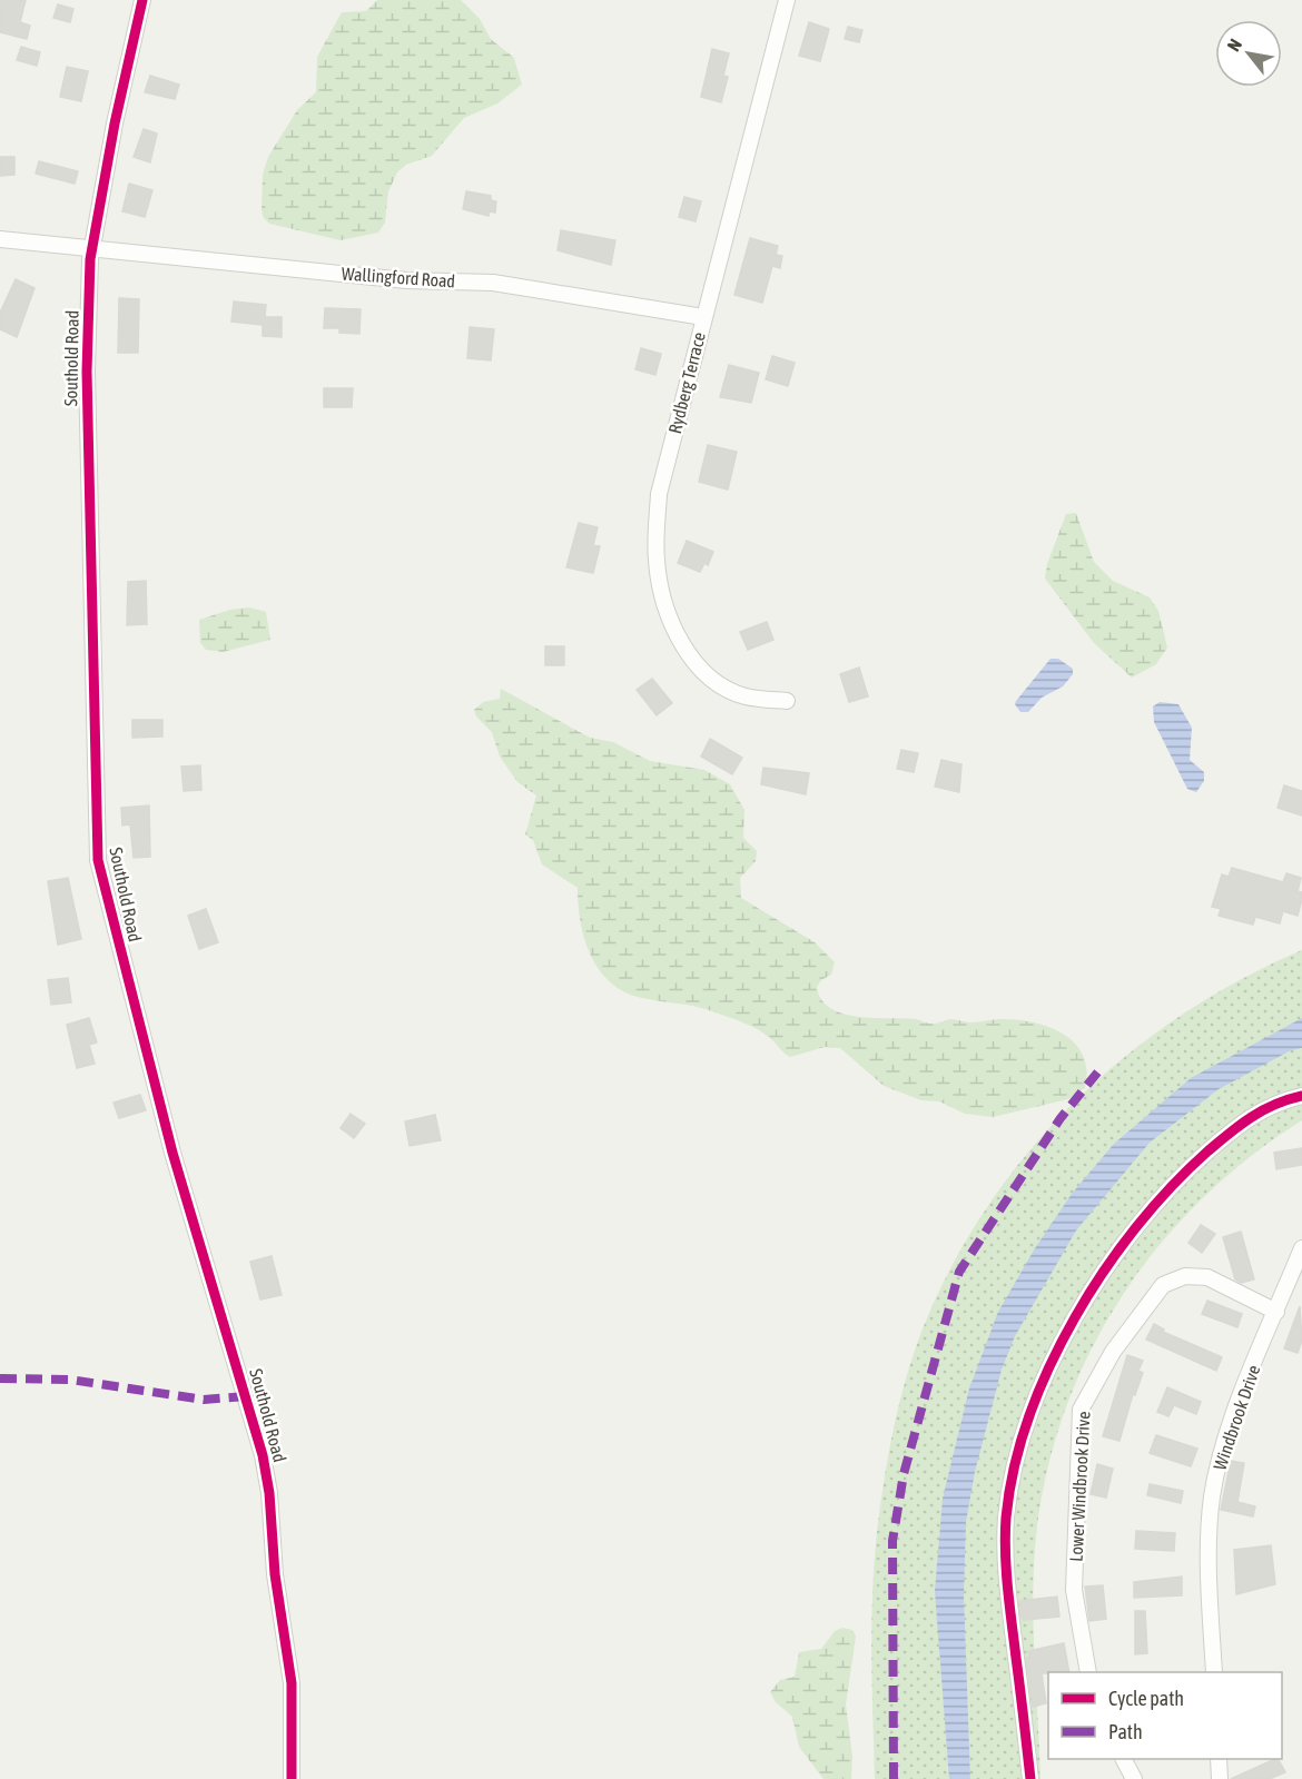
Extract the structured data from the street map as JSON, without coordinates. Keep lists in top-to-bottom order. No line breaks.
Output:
{"streets":{"street":["Wallingford Road","Southold Road","Rydberg Terrace","Windbrook Drive","Lower Windbrook Drive"]},"crossings":[["Wallingford Road","Southold Road"],["Wallingford Road","Rydberg Terrace"],["Windbrook Drive","Lower Windbrook Drive"]],"legend":["Cycle path","Path"],"north":"top left"}
